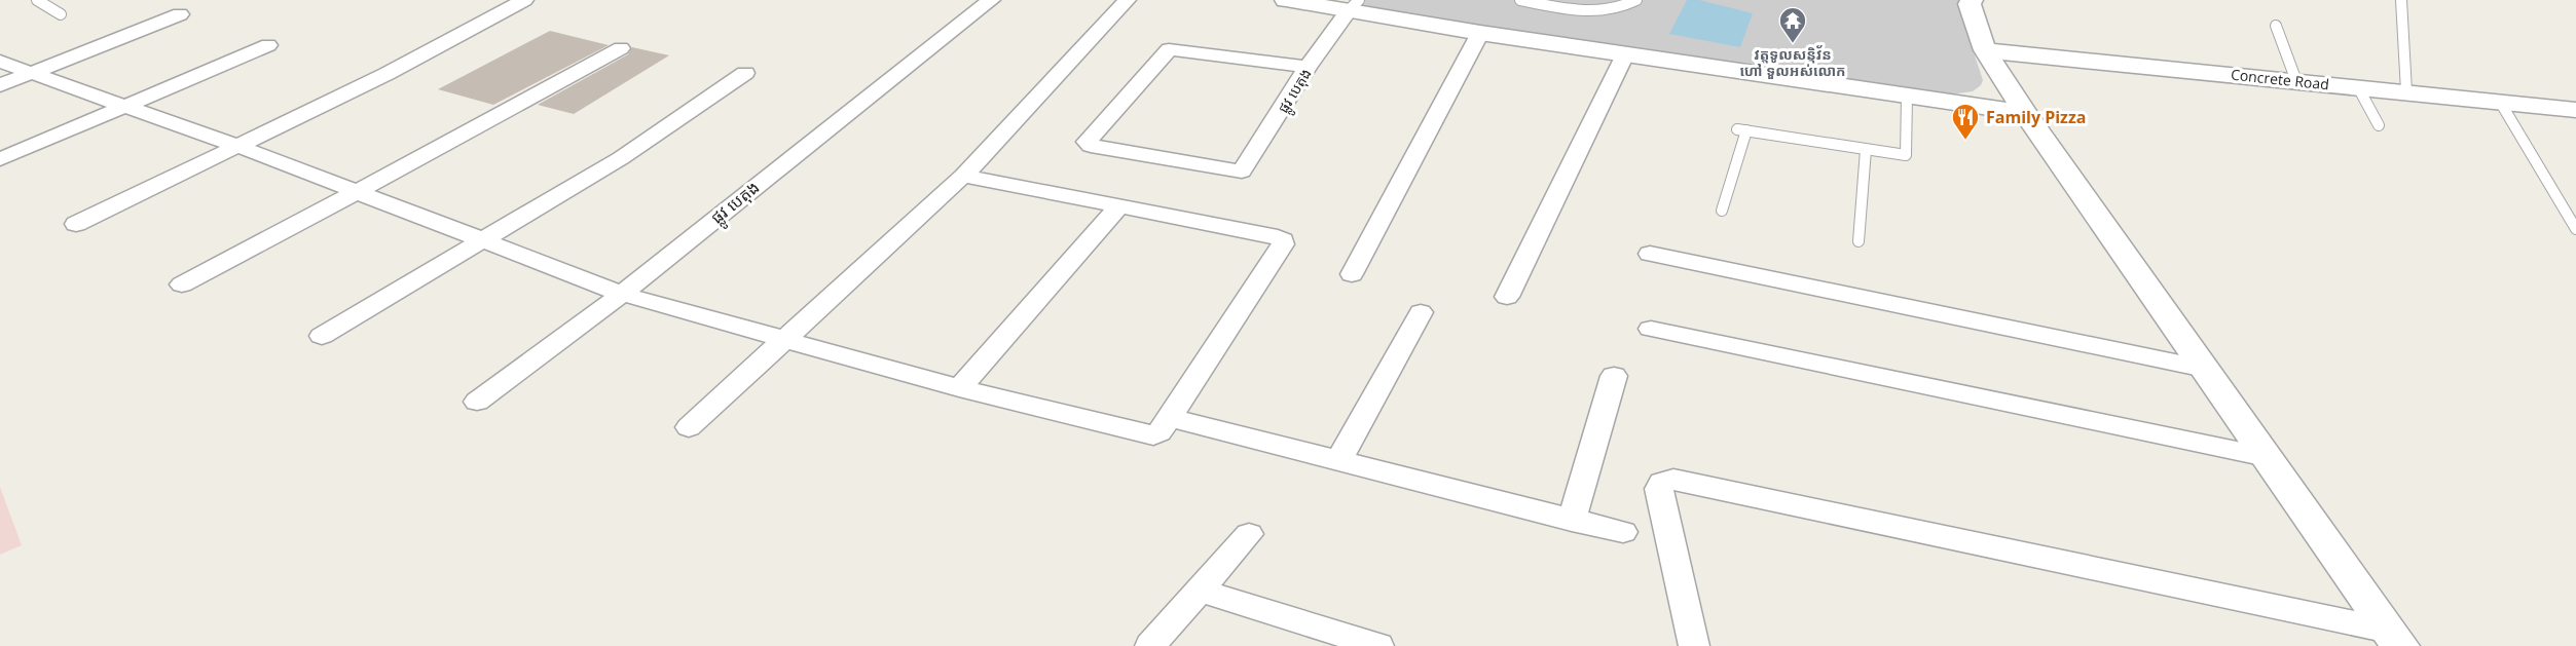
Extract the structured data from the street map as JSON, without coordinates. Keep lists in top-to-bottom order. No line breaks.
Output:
{"streets":{"street":["Concrete Road","ផ្លូវ បេតុង"]},"places":{"temple":["វត្តទូលសន្តិវ័ន ហៅ ទួលអស់លោក"],"restaurant":["Family Pizza"]}}
